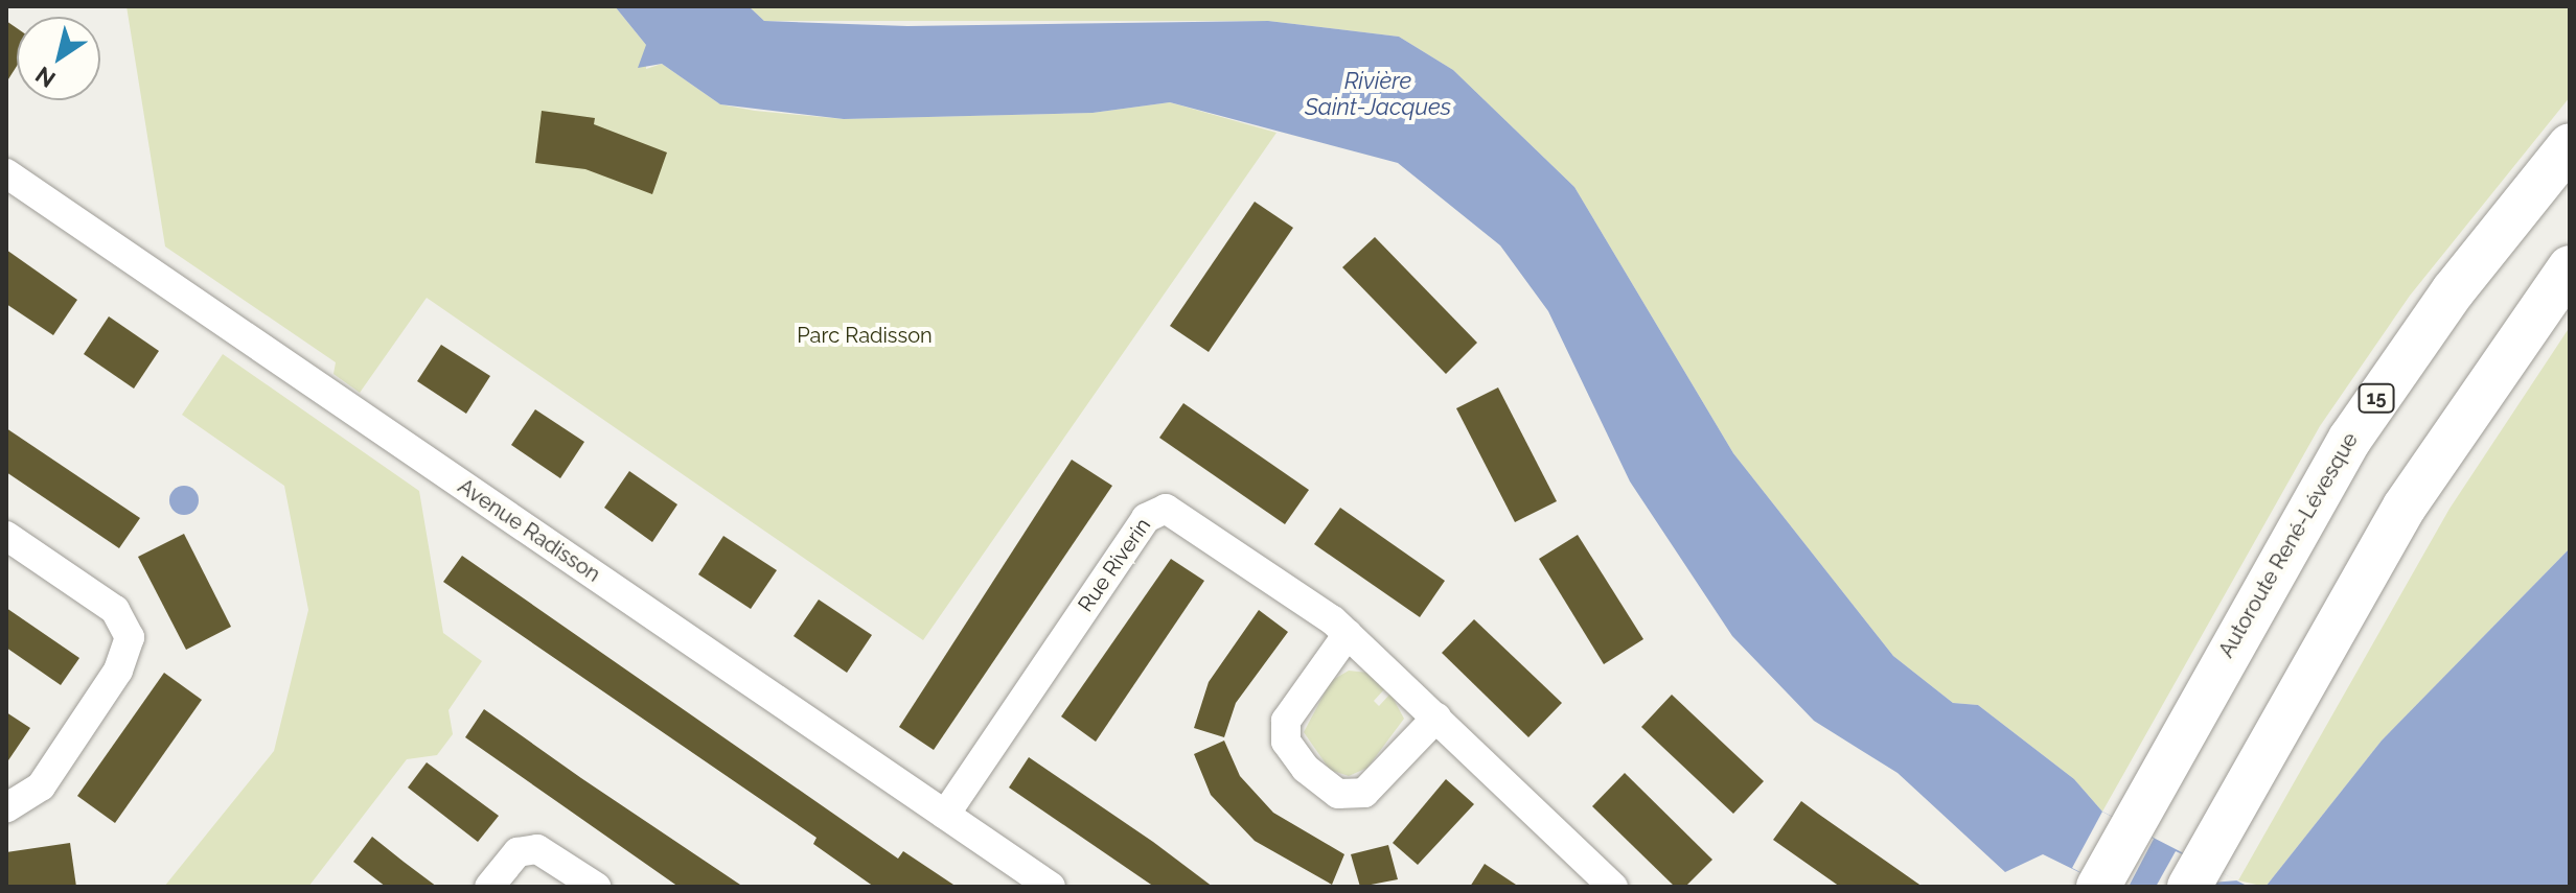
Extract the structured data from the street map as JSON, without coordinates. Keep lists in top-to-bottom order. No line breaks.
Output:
{"streets":{"highway":["15","Autoroute René-Lévesque"],"street":["Avenue Radisson","Rue Riverin"]},"crossings":[["Avenue Radisson","Rue Riverin"]],"water":["Rivière Saint-Jacques"],"parks":["Parc Radisson"],"north":"bottom left"}
